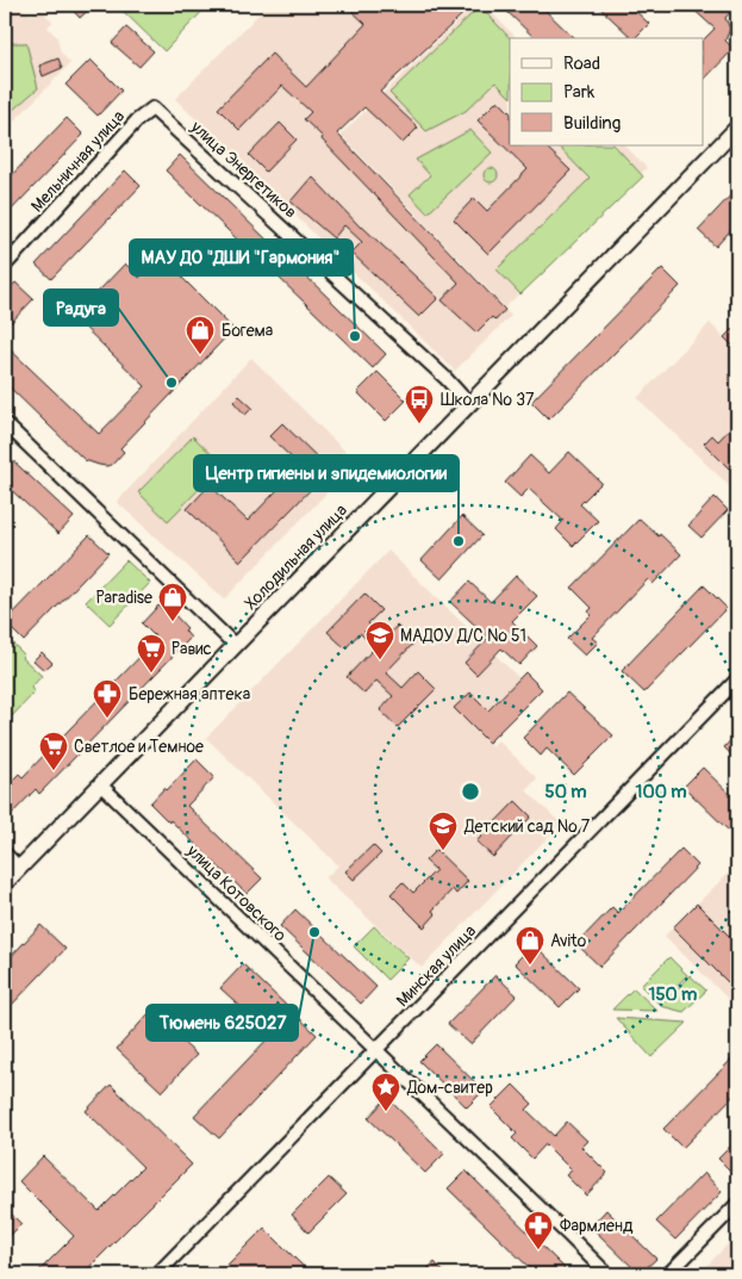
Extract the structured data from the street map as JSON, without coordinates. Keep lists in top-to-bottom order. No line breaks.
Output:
{"streets":{"street":["Мельничная улица","улица Энергетиков","Холодильная улица","улица Котовского","Минская улица"]},"crossings":[["Мельничная улица","улица Энергетиков"],["улица Энергетиков","Холодильная улица"],["Холодильная улица","улица Котовского"],["улица Котовского","Минская улица"]],"places":{"other":["МАУ ДО \"ДШИ \"Гармония\"","Радуга","Центр гигиены и эпидемиологии","Тюмень 625027"],"shop":["Богема","Paradise","Avito"],"bus stop":["Школа № 37"],"school or university":["МАДОУ Д/С № 51","Детский сад № 7"],"supermarket":["Равис","Светлое и Темное"],"pharmacy":["Бережная аптека","Фармленд"],"place":["Дом-свитер"]},"legend":["Road","Park","Building"],"rings":["50 m","100 m","150 m"]}
